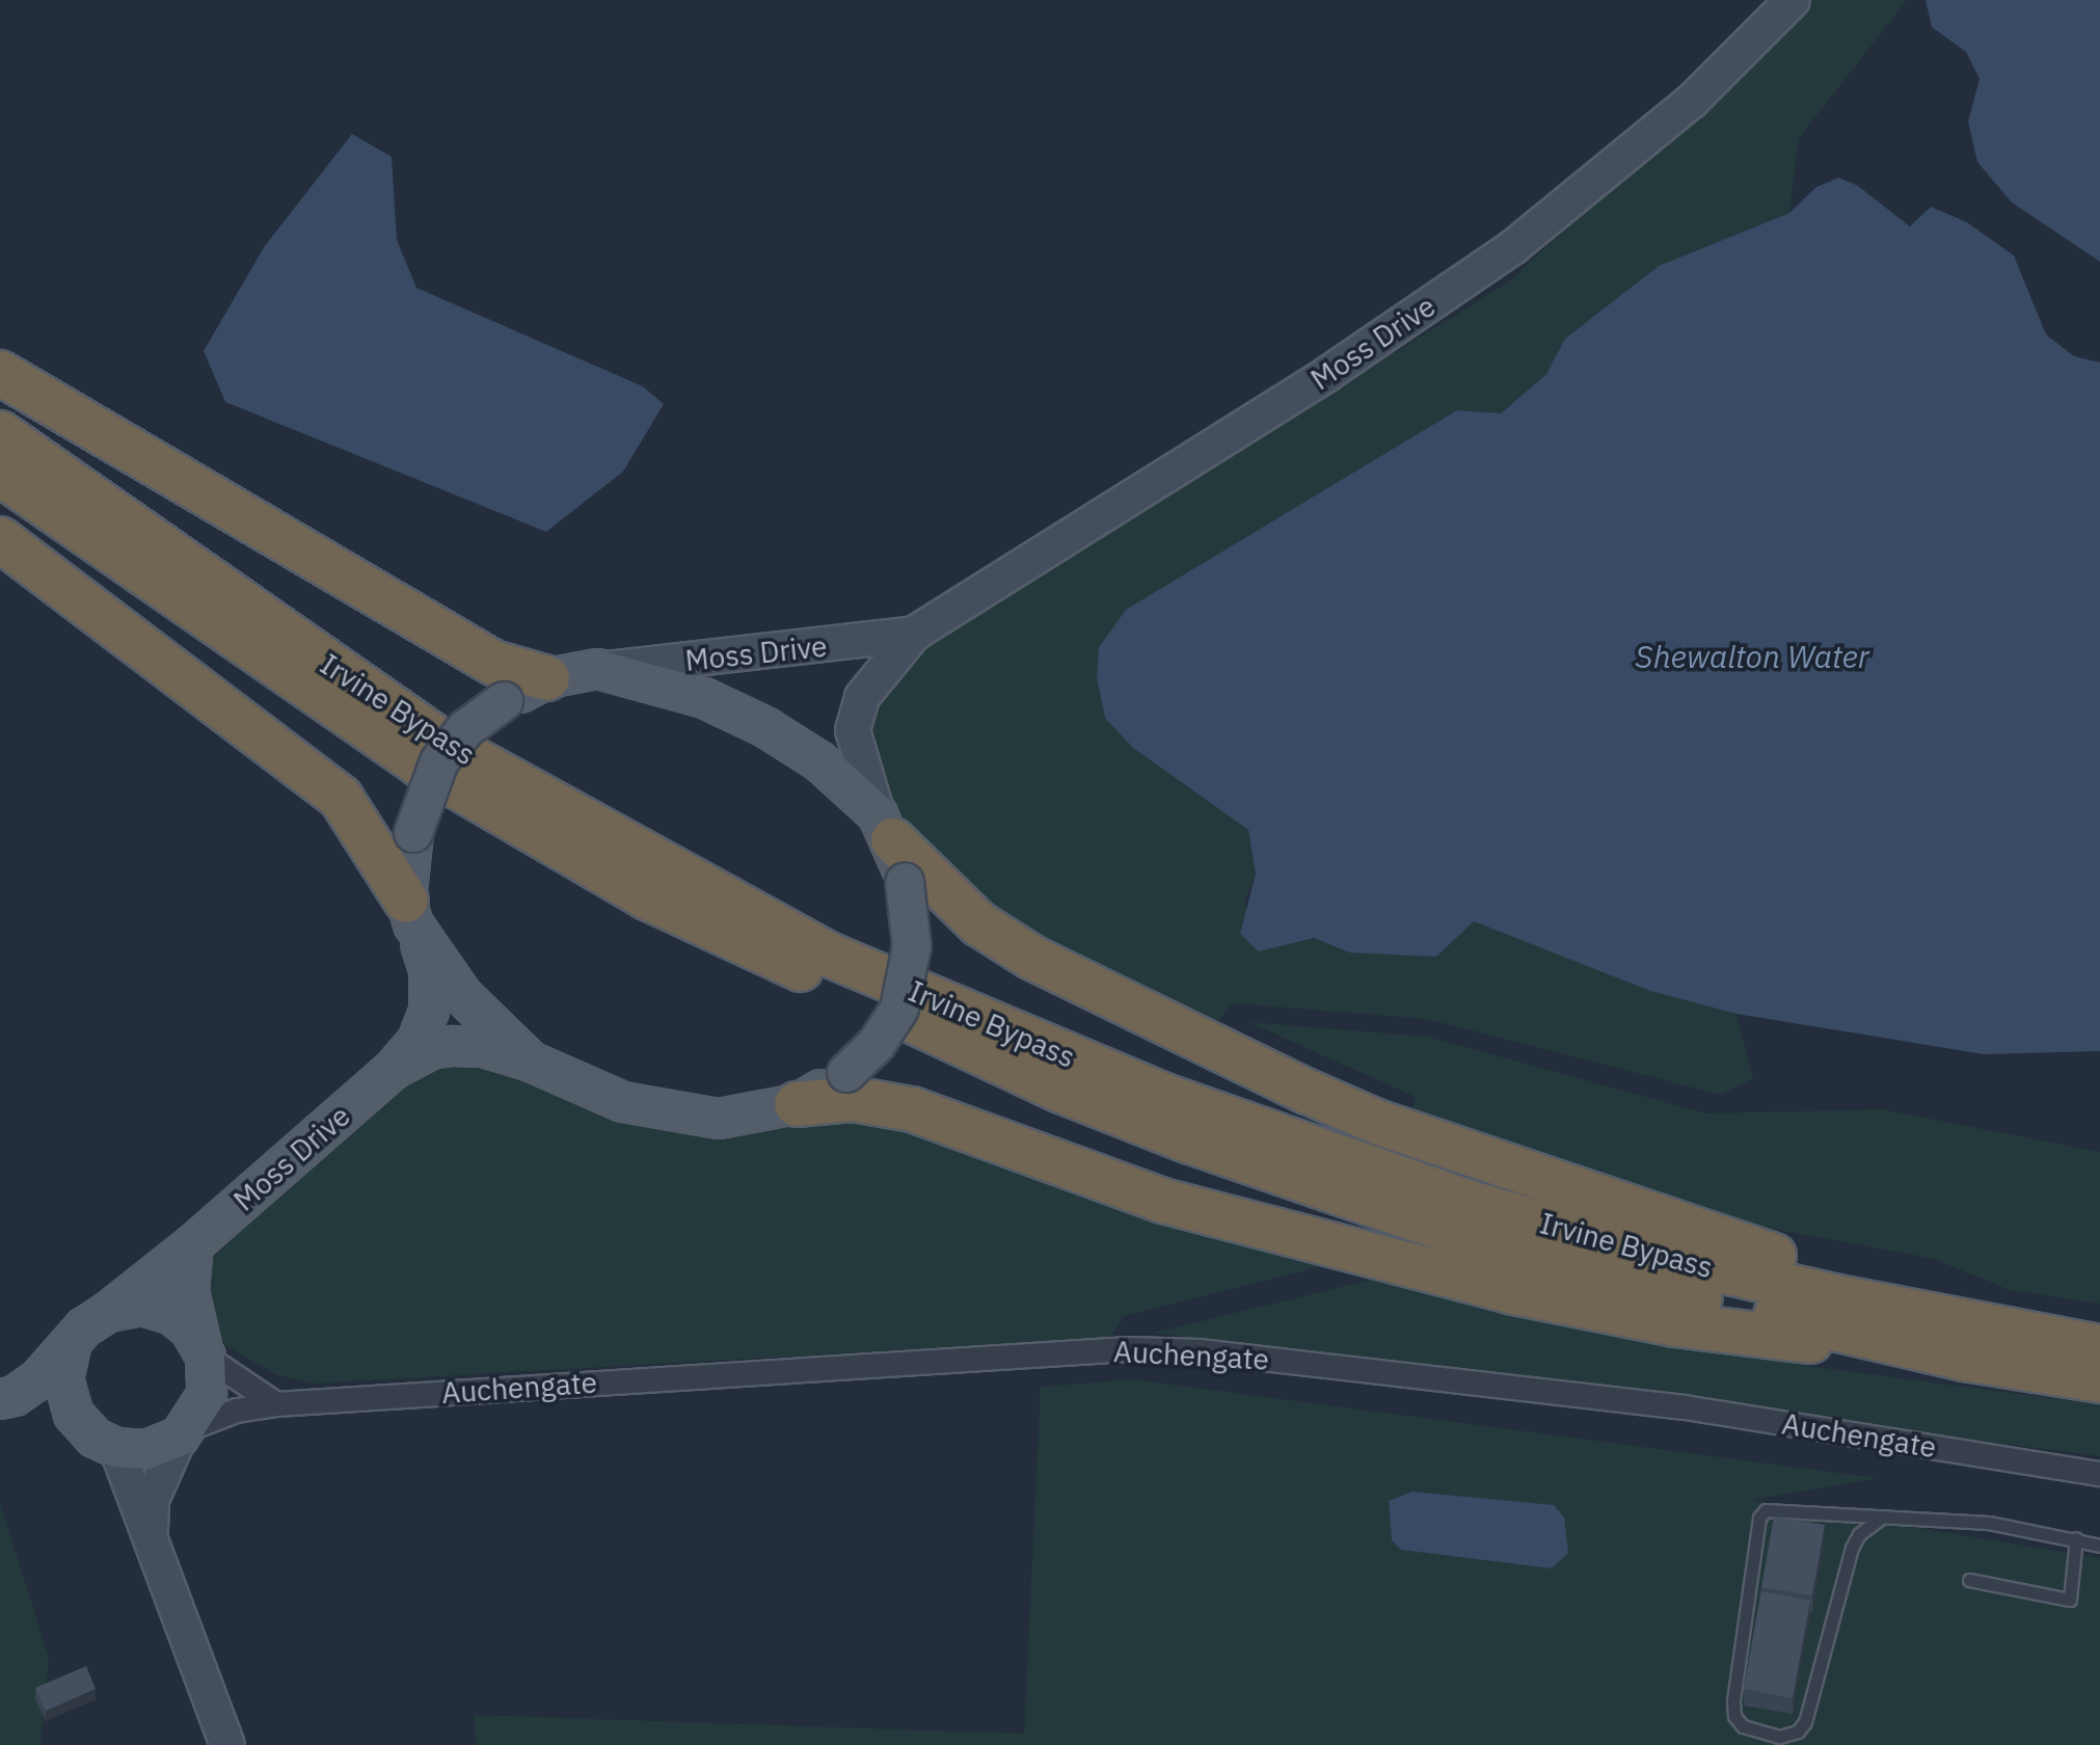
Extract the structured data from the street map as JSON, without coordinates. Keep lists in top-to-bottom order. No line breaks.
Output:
{"streets":{"highway":["Irvine Bypass"],"main road":["Moss Drive"],"street":["Auchengate"]},"crossings":[["Moss Drive","Auchengate"]],"water":["Shewalton Water"]}
